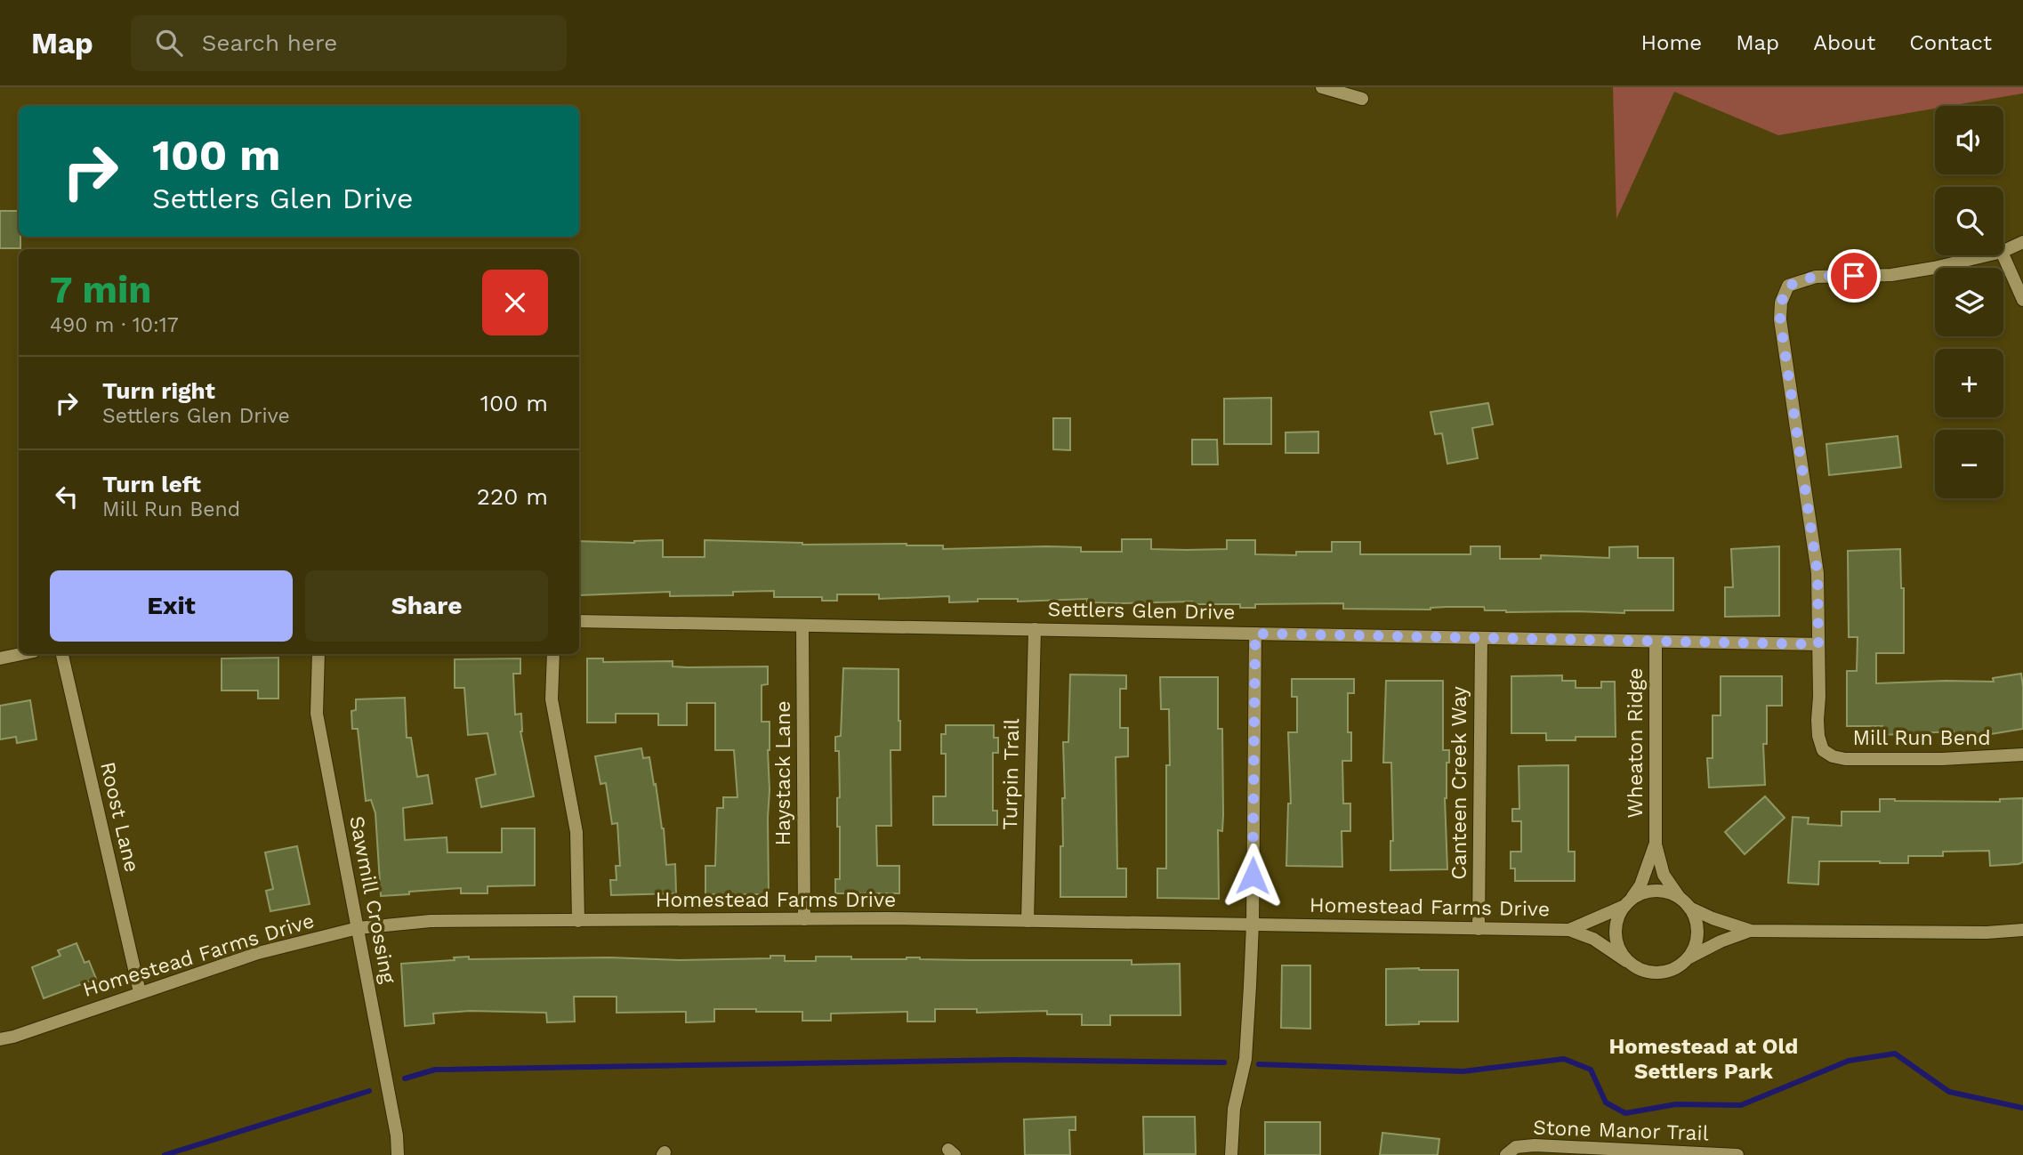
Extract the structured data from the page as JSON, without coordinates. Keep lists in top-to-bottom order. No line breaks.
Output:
{"streets":{"street":["Settlers Glen Drive","Mill Run Bend","Wheaton Ridge","Haystack Lane","Turpin Trail","Canteen Creek Way","Roost Lane","Sawmill Crossing","Homestead Farms Drive","Stone Manor Trail"]},"crossings":[["Settlers Glen Drive","Mill Run Bend"],["Settlers Glen Drive","Wheaton Ridge"],["Settlers Glen Drive","Haystack Lane"],["Settlers Glen Drive","Turpin Trail"],["Settlers Glen Drive","Canteen Creek Way"],["Wheaton Ridge","Homestead Farms Drive"],["Haystack Lane","Homestead Farms Drive"],["Turpin Trail","Homestead Farms Drive"],["Canteen Creek Way","Homestead Farms Drive"],["Roost Lane","Homestead Farms Drive"],["Sawmill Crossing","Homestead Farms Drive"]],"districts":["Homestead at Old Settlers Park"],"page":{"header":"Map","search":"Search here","nav":["Home","Map","About","Contact"],"map_buttons":["+","−"],"turn":["100 m","Settlers Glen Drive"],"heading":["7 min","490 m · 10:17"],"list":[{"name":"Turn right","note":"Settlers Glen Drive","value":"100 m"},{"name":"Turn left","note":"Mill Run Bend","value":"220 m"}],"buttons":["Exit","Share"]}}
